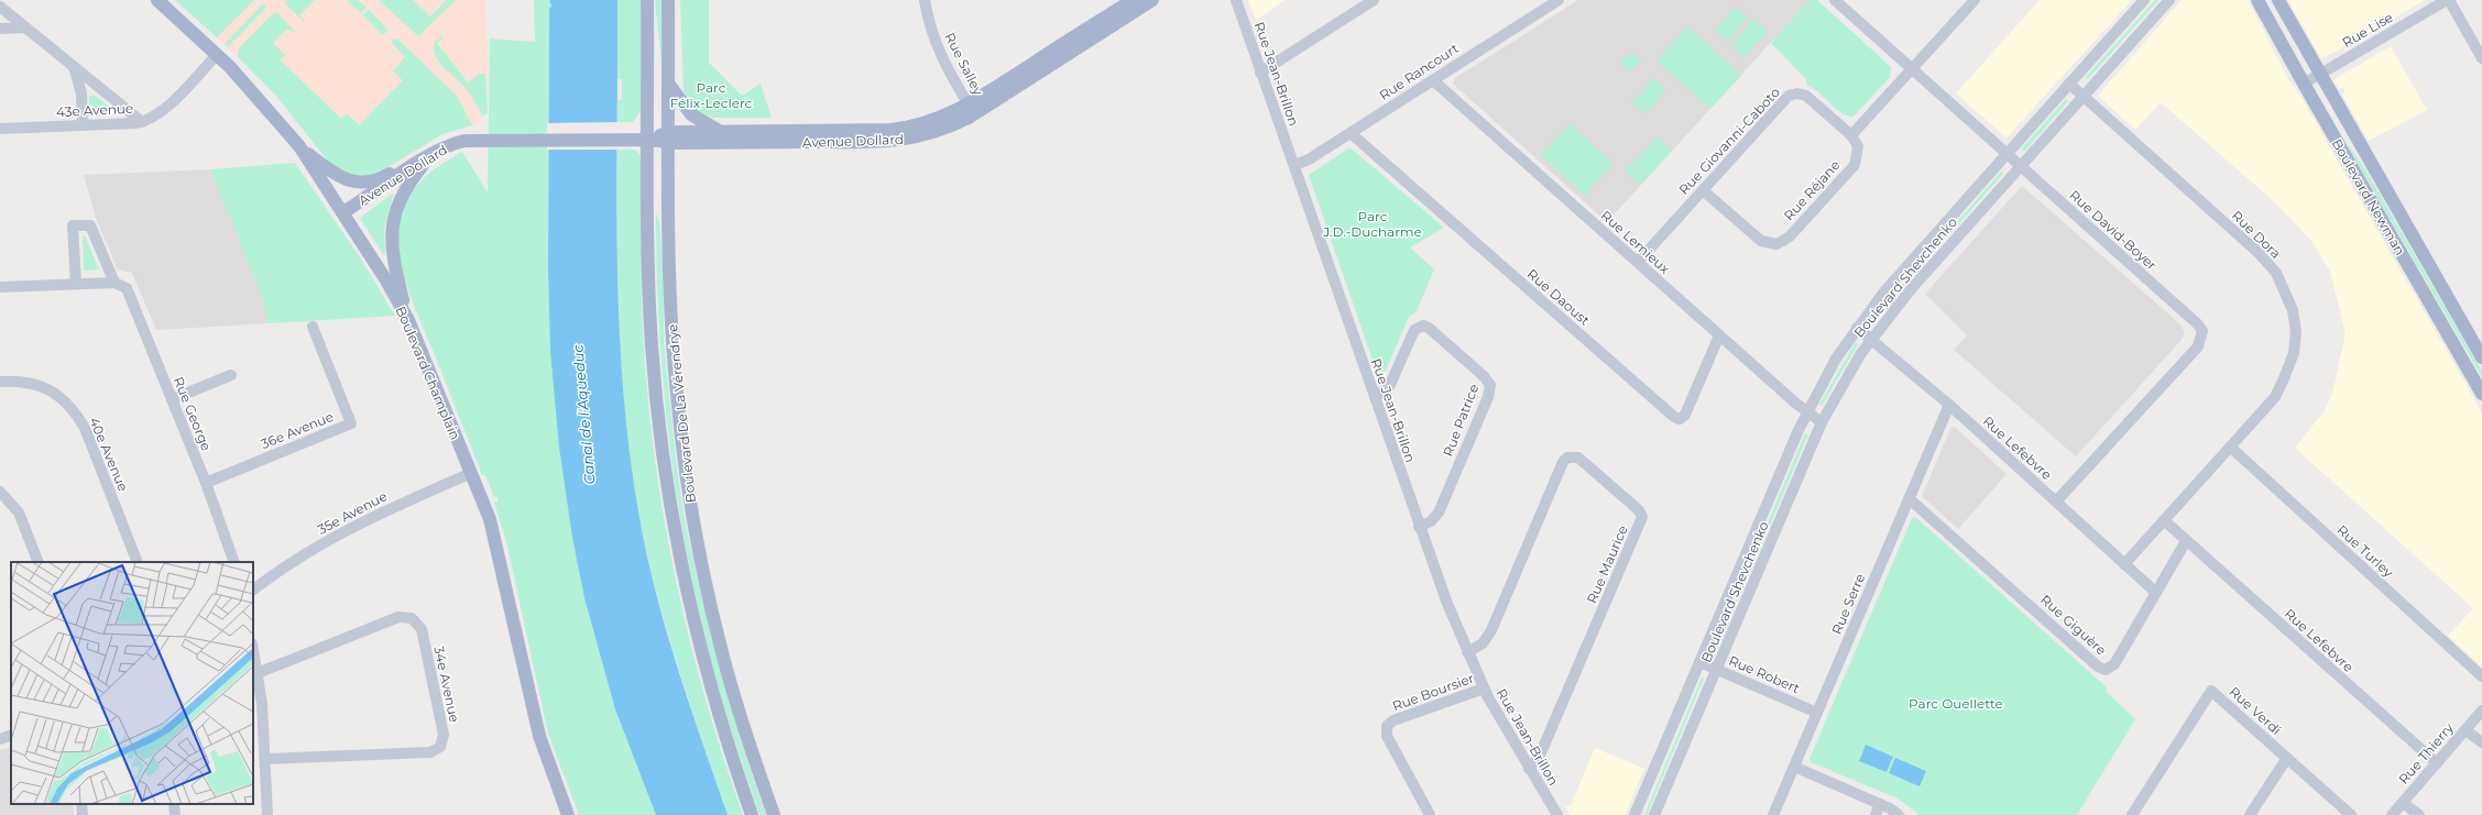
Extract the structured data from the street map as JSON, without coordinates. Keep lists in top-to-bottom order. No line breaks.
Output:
{"streets":{"main road":["Avenue Dollard","Boulevard Newman","Boulevard Champlain","Boulevard De La Vérendrye"],"street":["Rue Lise","Rue Salley","Rue Rancourt","Rue Jean-Brillon","43e Avenue","Rue Giovanni-Caboto","Rue Réjane","Rue David-Boyer","Rue Dora","Rue Lemieux","Boulevard Shevchenko","Rue Daoust","Rue George","Rue Patrice","36e Avenue","Rue Lefebvre","40e Avenue","35e Avenue","Rue Turley","Rue Maurice","Rue Serre","Rue Giguère","Rue Robert","34e Avenue","Rue Boursier","Rue Verdi","Rue Thierry"]},"crossings":[["Rue Lise","Boulevard Newman"],["Rue Salley","Avenue Dollard"],["Rue Rancourt","Rue Jean-Brillon"],["Rue Rancourt","Rue Lemieux"],["Rue Rancourt","Rue Daoust"],["Rue Jean-Brillon","Rue Patrice"],["Rue Jean-Brillon","Rue Maurice"],["Rue Jean-Brillon","Rue Boursier"],["43e Avenue","Boulevard Champlain"],["Avenue Dollard","Boulevard Champlain"],["Avenue Dollard","Boulevard De La Vérendrye"],["Rue Giovanni-Caboto","Rue Réjane"],["Rue Giovanni-Caboto","Rue Lemieux"],["Rue David-Boyer","Boulevard Shevchenko"],["Rue David-Boyer","Rue Lefebvre"],["Rue Dora","Boulevard Shevchenko"],["Rue Dora","Rue Lefebvre"],["Rue Dora","Rue Turley"],["Rue Lemieux","Boulevard Shevchenko"],["Rue Lemieux","Rue Daoust"],["Boulevard Shevchenko","Rue Lefebvre"],["Boulevard Shevchenko","Rue Robert"],["Boulevard Champlain","35e Avenue"],["Rue George","36e Avenue"],["Rue Lefebvre","Rue Serre"],["Rue Lefebvre","Rue Giguère"],["Rue Lefebvre","Rue Thierry"],["Rue Serre","Rue Giguère"],["Rue Serre","Rue Robert"]],"water":["Canal de l'Aqueduc"],"parks":["Parc Félix-Leclerc","Parc J.D.-Ducharme","Parc Ouellette"]}
